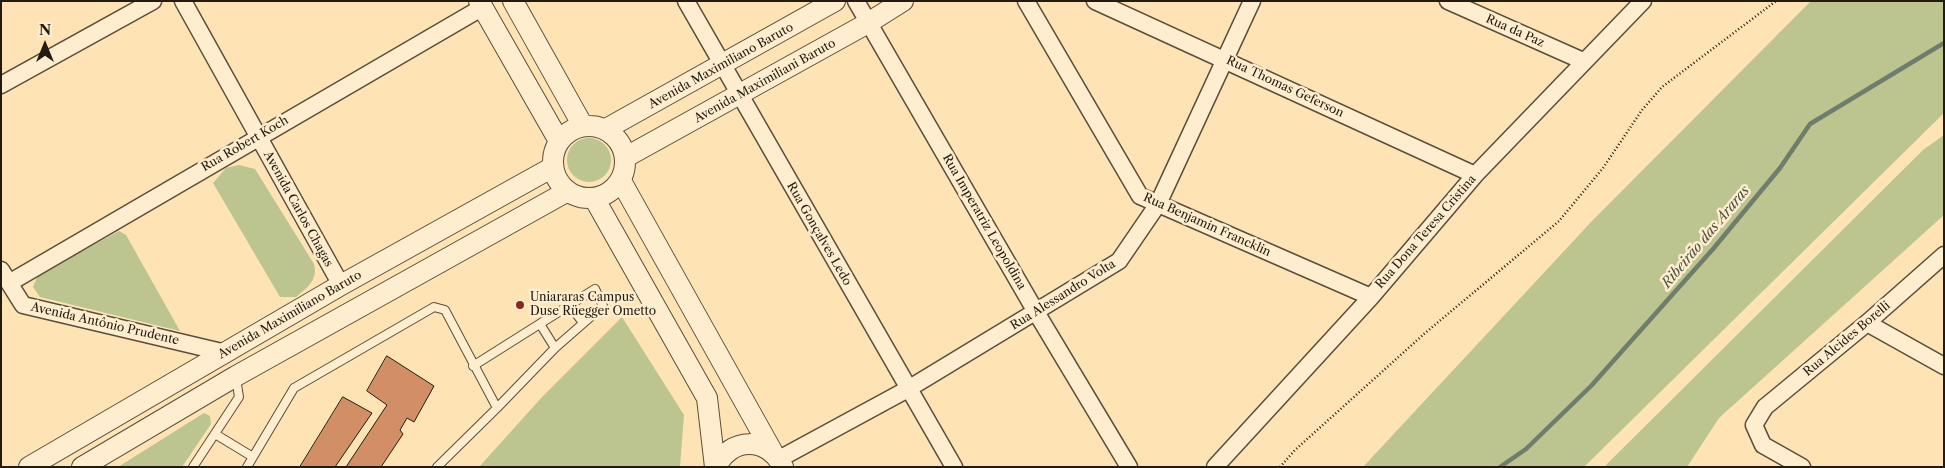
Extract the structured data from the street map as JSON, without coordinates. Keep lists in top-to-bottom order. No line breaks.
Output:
{"streets":{"street":["Rua da Paz","Avenida Maximiliano Baruto","Avenida Maximiliani Baruto","Rua Thomas Geferson","Rua Robert Koch","Avenida Carlos Chagas","Rua Imperatriz Leopoldina","Rua Benjamin Francklin","Rua Dona Teresa Cristina","Rua Gonçalves Ledo","Rua Alessandro Volta","Avenida Antônio Prudente","Rua Alcides Borelli"]},"crossings":[["Rua da Paz","Rua Dona Teresa Cristina"],["Avenida Maximiliano Baruto","Avenida Maximiliani Baruto"],["Avenida Maximiliano Baruto","Avenida Carlos Chagas"],["Avenida Maximiliano Baruto","Rua Gonçalves Ledo"],["Avenida Maximiliano Baruto","Avenida Antônio Prudente"],["Avenida Maximiliani Baruto","Rua Imperatriz Leopoldina"],["Avenida Maximiliani Baruto","Rua Gonçalves Ledo"],["Rua Thomas Geferson","Rua Dona Teresa Cristina"],["Rua Thomas Geferson","Rua Alessandro Volta"],["Rua Robert Koch","Avenida Carlos Chagas"],["Rua Robert Koch","Avenida Antônio Prudente"],["Rua Imperatriz Leopoldina","Rua Alessandro Volta"],["Rua Benjamin Francklin","Rua Dona Teresa Cristina"],["Rua Benjamin Francklin","Rua Alessandro Volta"],["Rua Gonçalves Ledo","Rua Alessandro Volta"]],"water":["Ribeirão das Araras"],"places":["Uniararas Campus Duse Rüegger Ometto"],"north":"top"}
